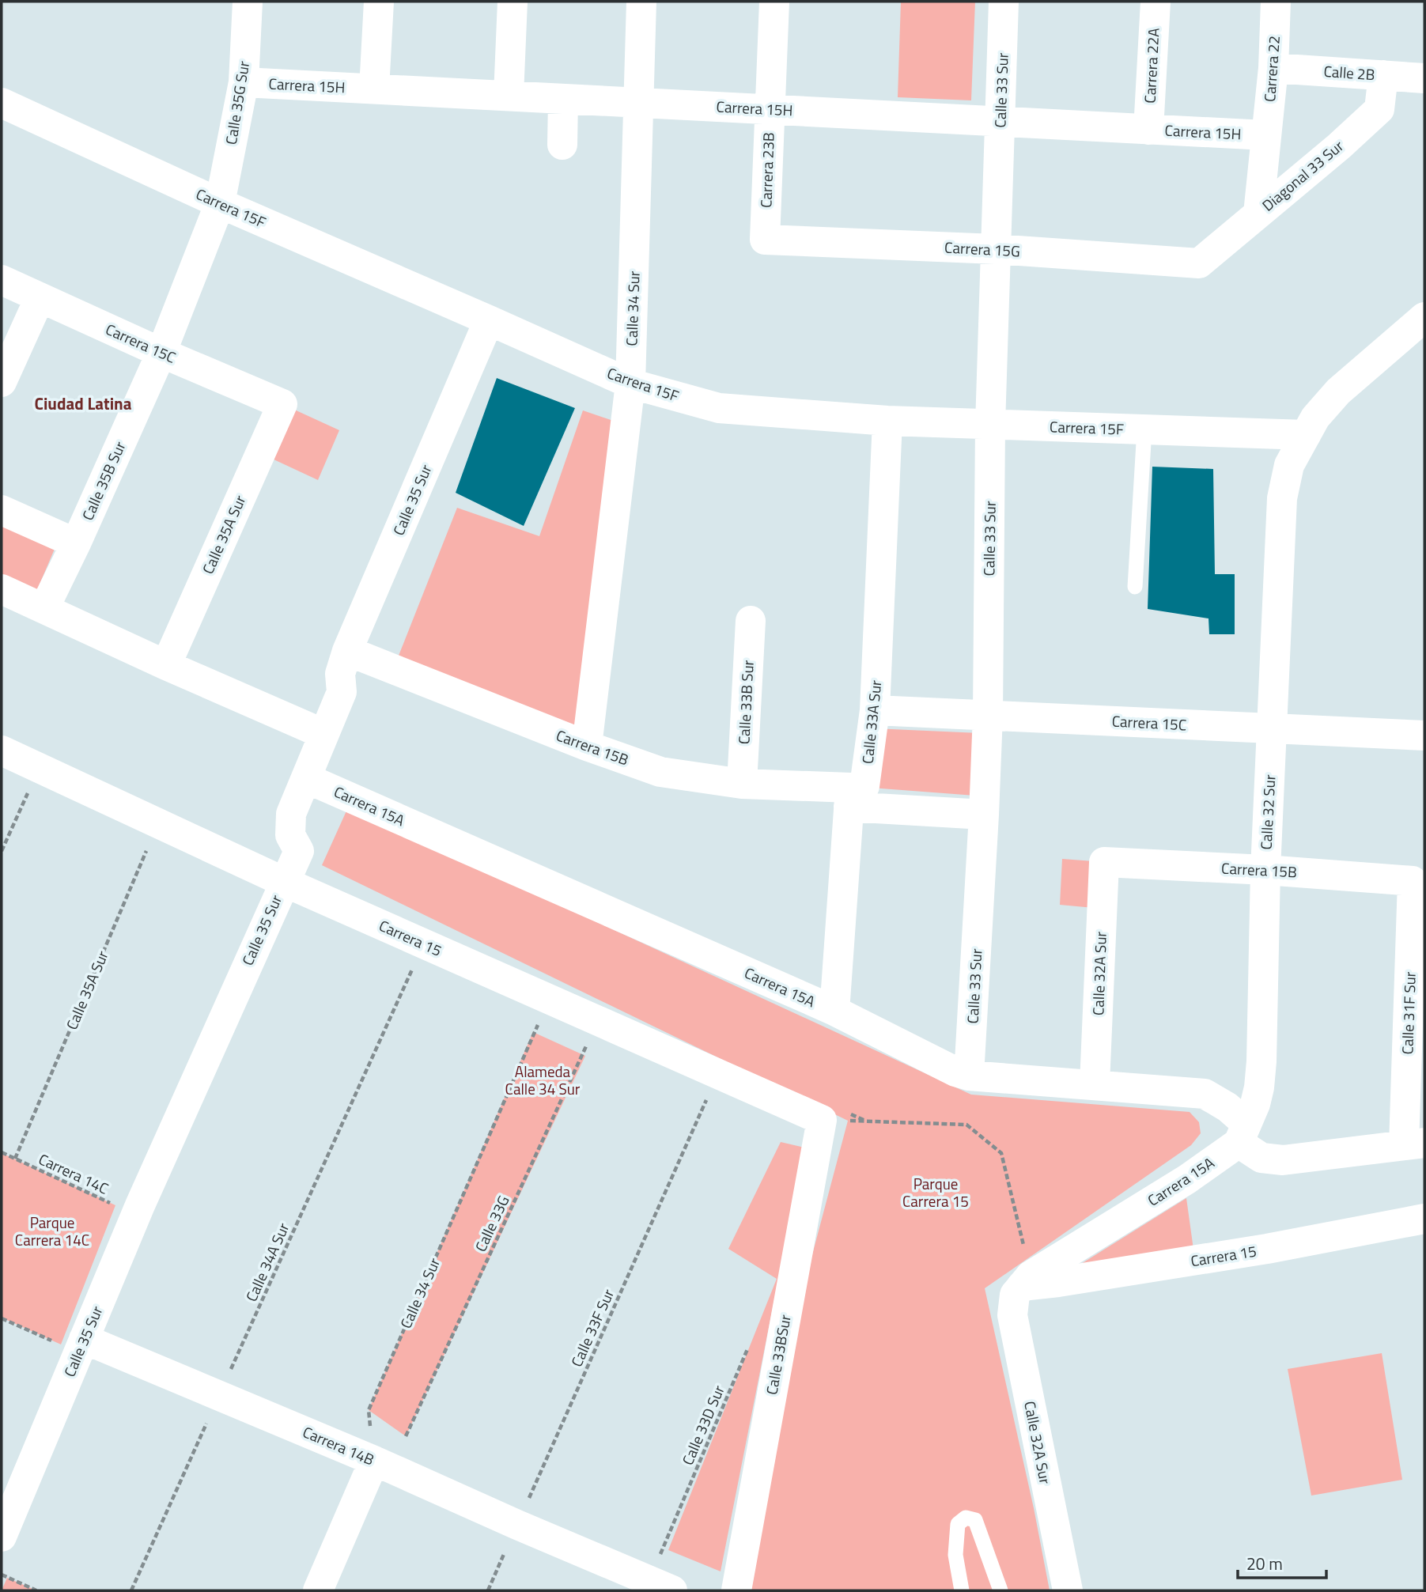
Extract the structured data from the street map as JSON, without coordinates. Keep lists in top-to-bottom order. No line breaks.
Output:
{"streets":{"street":["Carrera 22A","Carrera 22","Calle 2B","Carrera 15H","Calle 33 Sur","Calle 35G Sur","Carrera 23B","Diagonal 33 Sur","Carrera 15F","Carrera 15G","Calle 34 Sur","Carrera 15C","Calle 35B Sur","Calle 35 Sur","Calle 35A Sur","Calle 33B Sur","Calle 33A Sur","Carrera 15B","Carrera 15A","Calle 32 Sur","Carrera 15","Calle 32A Sur","Calle 31F Sur","Calle 33BSur","Carrera 14B"],"path":["Carrera 14C","Calle 33G","Calle 34A Sur","Calle 33F Sur","Calle 33D Sur"]},"crossings":[["Carrera 22A","Carrera 15H"],["Carrera 22","Calle 2B"],["Carrera 22","Carrera 15H"],["Carrera 22","Diagonal 33 Sur"],["Calle 2B","Diagonal 33 Sur"],["Carrera 15H","Calle 33 Sur"],["Carrera 15H","Calle 35G Sur"],["Carrera 15H","Carrera 23B"],["Carrera 15H","Calle 34 Sur"],["Calle 33 Sur","Carrera 15F"],["Calle 33 Sur","Carrera 15G"],["Calle 33 Sur","Carrera 15C"],["Calle 33 Sur","Carrera 15B"],["Calle 33 Sur","Carrera 15A"],["Calle 35G Sur","Carrera 15F"],["Calle 35G Sur","Carrera 15C"],["Calle 35G Sur","Calle 35B Sur"],["Carrera 23B","Carrera 15G"],["Diagonal 33 Sur","Carrera 15G"],["Carrera 15F","Calle 34 Sur"],["Carrera 15F","Calle 35 Sur"],["Carrera 15F","Calle 33A Sur"],["Carrera 15F","Calle 32 Sur"],["Calle 34 Sur","Carrera 15B"],["Calle 34 Sur","Carrera 15"],["Calle 34 Sur","Carrera 14B"],["Carrera 15C","Calle 35B Sur"],["Carrera 15C","Calle 35A Sur"],["Carrera 15C","Calle 33A Sur"],["Carrera 15C","Calle 32 Sur"],["Calle 35 Sur","Carrera 15B"],["Calle 35 Sur","Carrera 15A"],["Calle 35 Sur","Carrera 15"],["Calle 35 Sur","Carrera 14C"],["Calle 35 Sur","Carrera 14B"],["Calle 35A Sur","Carrera 15"],["Calle 35A Sur","Carrera 14C"],["Calle 33B Sur","Carrera 15B"],["Calle 33A Sur","Carrera 15B"],["Carrera 15B","Calle 32 Sur"],["Carrera 15B","Calle 32A Sur"],["Carrera 15B","Calle 31F Sur"],["Carrera 15A","Calle 32 Sur"],["Carrera 15A","Carrera 15"],["Carrera 15A","Calle 32A Sur"],["Carrera 15A","Calle 31F Sur"],["Carrera 15","Calle 32A Sur"],["Carrera 15","Calle 33G"],["Carrera 15","Calle 34A Sur"],["Carrera 15","Calle 33F Sur"],["Carrera 15","Calle 33BSur"],["Calle 34A Sur","Carrera 14B"],["Calle 33F Sur","Carrera 14B"],["Calle 33D Sur","Carrera 14B"]],"districts":["Ciudad Latina"],"parks":["Alameda Calle 34 Sur","Parque Carrera 15","Parque Carrera 14C"],"scale_bar":"20 m"}
